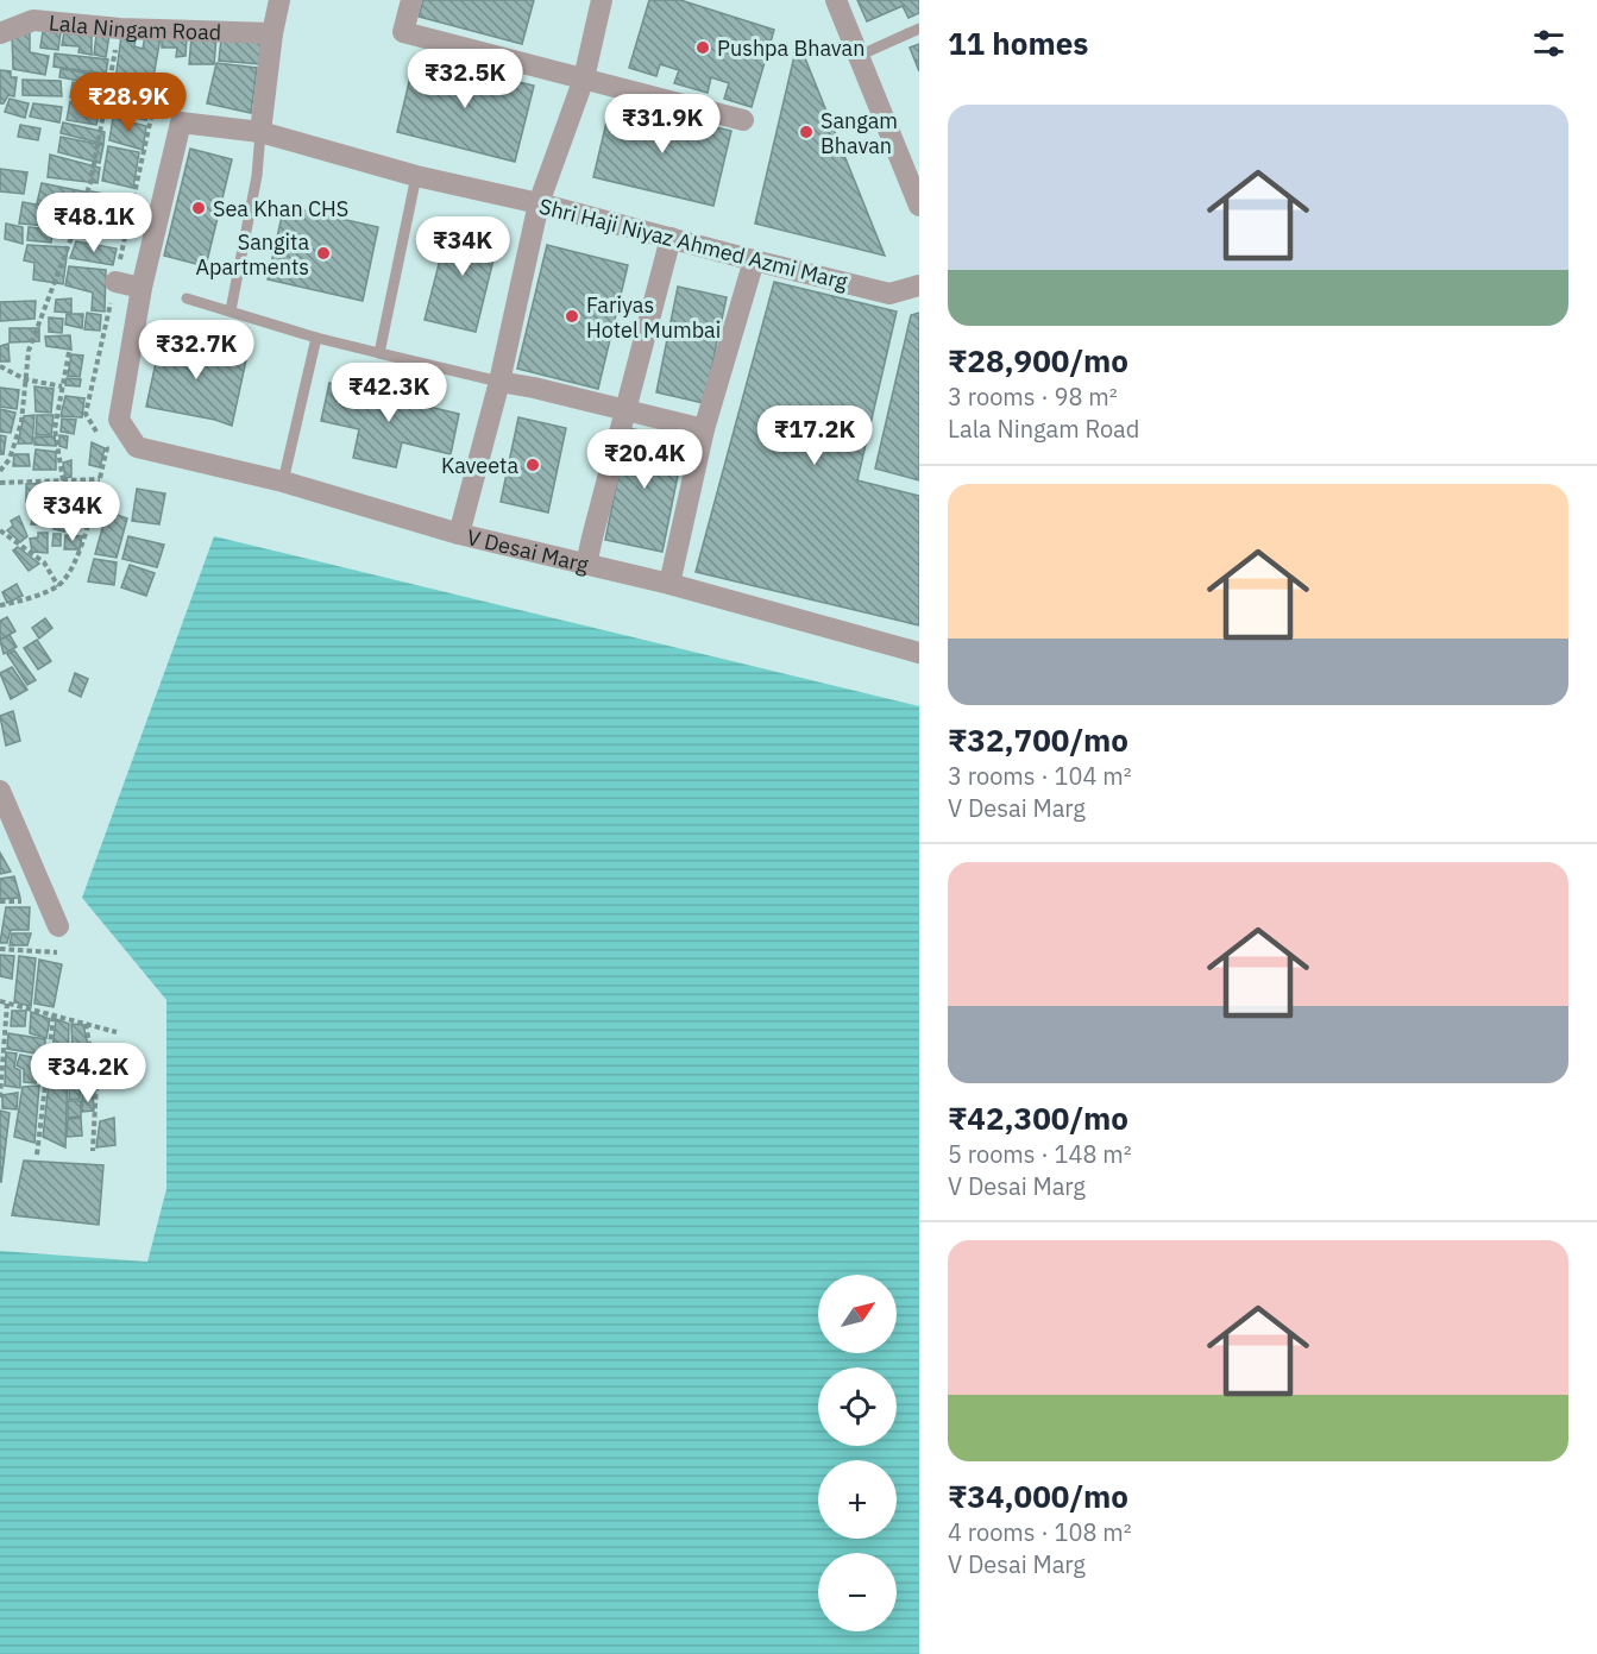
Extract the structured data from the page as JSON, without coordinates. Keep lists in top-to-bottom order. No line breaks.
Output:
{"streets":{"street":["Lala Ningam Road","Shri Haji Niyaz Ahmed Azmi Marg","V Desai Marg"]},"crossings":[["Shri Haji Niyaz Ahmed Azmi Marg","V Desai Marg"]],"places":["Pushpa Bhavan","Sangam Bhavan","Sea Khan CHS","Sangita Apartments","Fariyas Hotel Mumbai","Kaveeta"],"north":"top right","page":{"heading":"11 homes","price":["₹32.5K","₹28.9K","₹31.9K","₹48.1K","₹34K","₹32.7K","₹42.3K","₹17.2K","₹20.4K","₹34K","₹34.2K"],"list":[{"name":"₹28,900/mo","note":"3 rooms · 98 m² · Lala Ningam Road"},{"name":"₹32,700/mo","note":"3 rooms · 104 m² · V Desai Marg"},{"name":"₹42,300/mo","note":"5 rooms · 148 m² · V Desai Marg"},{"name":"₹34,000/mo","note":"4 rooms · 108 m² · V Desai Marg"}],"map_buttons":["+","−"]}}
